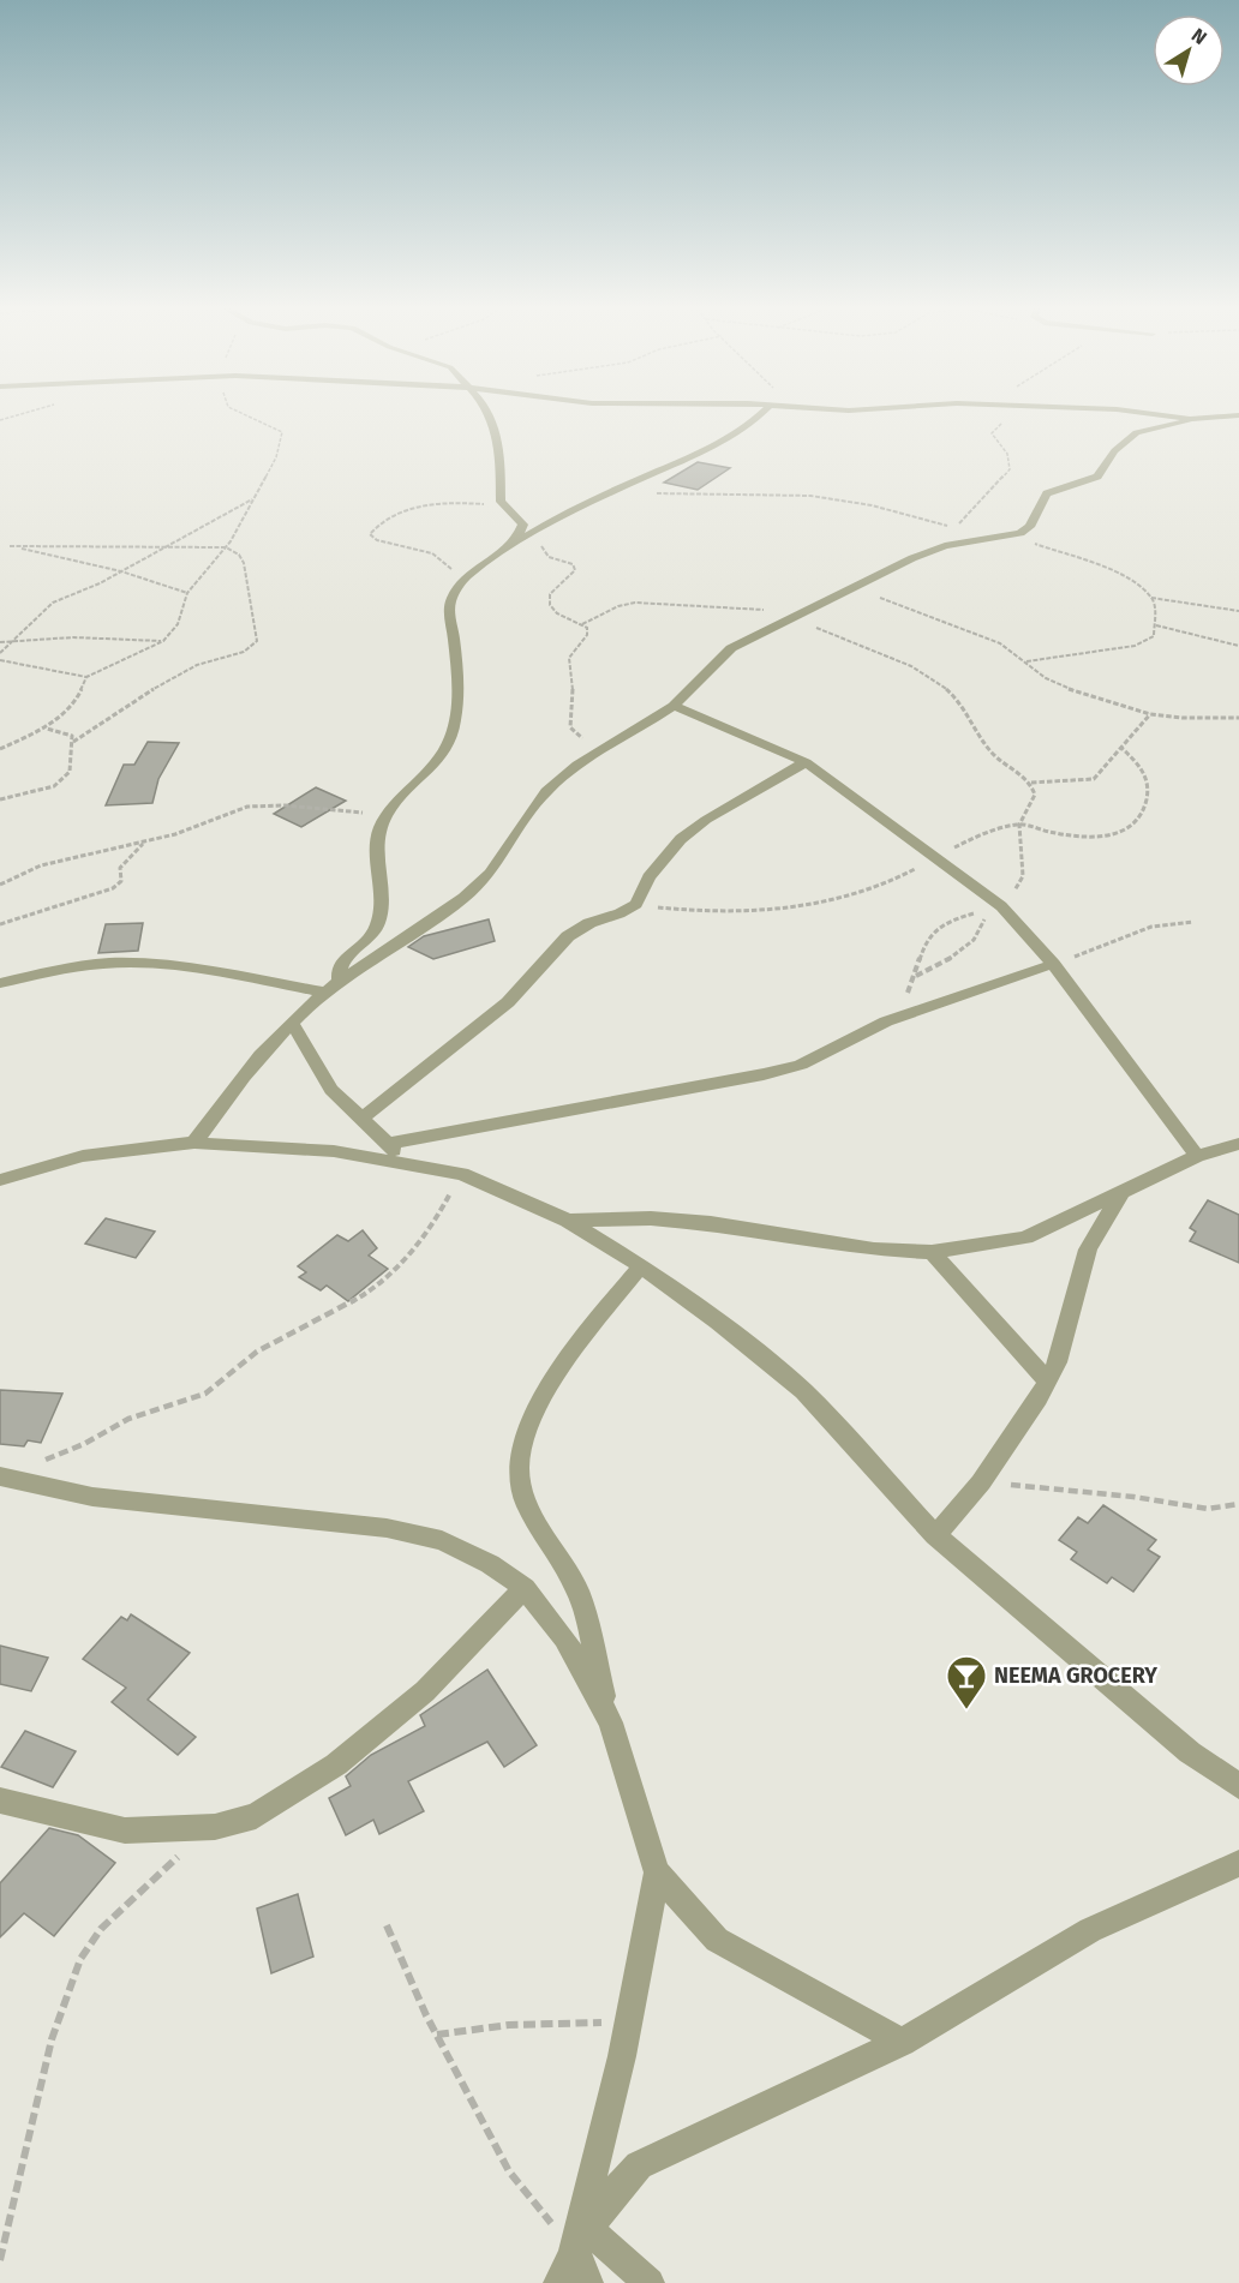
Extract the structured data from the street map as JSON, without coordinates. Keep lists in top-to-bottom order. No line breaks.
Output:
{"places":{"bar":["NEEMA GROCERY"]},"north":"top right"}
